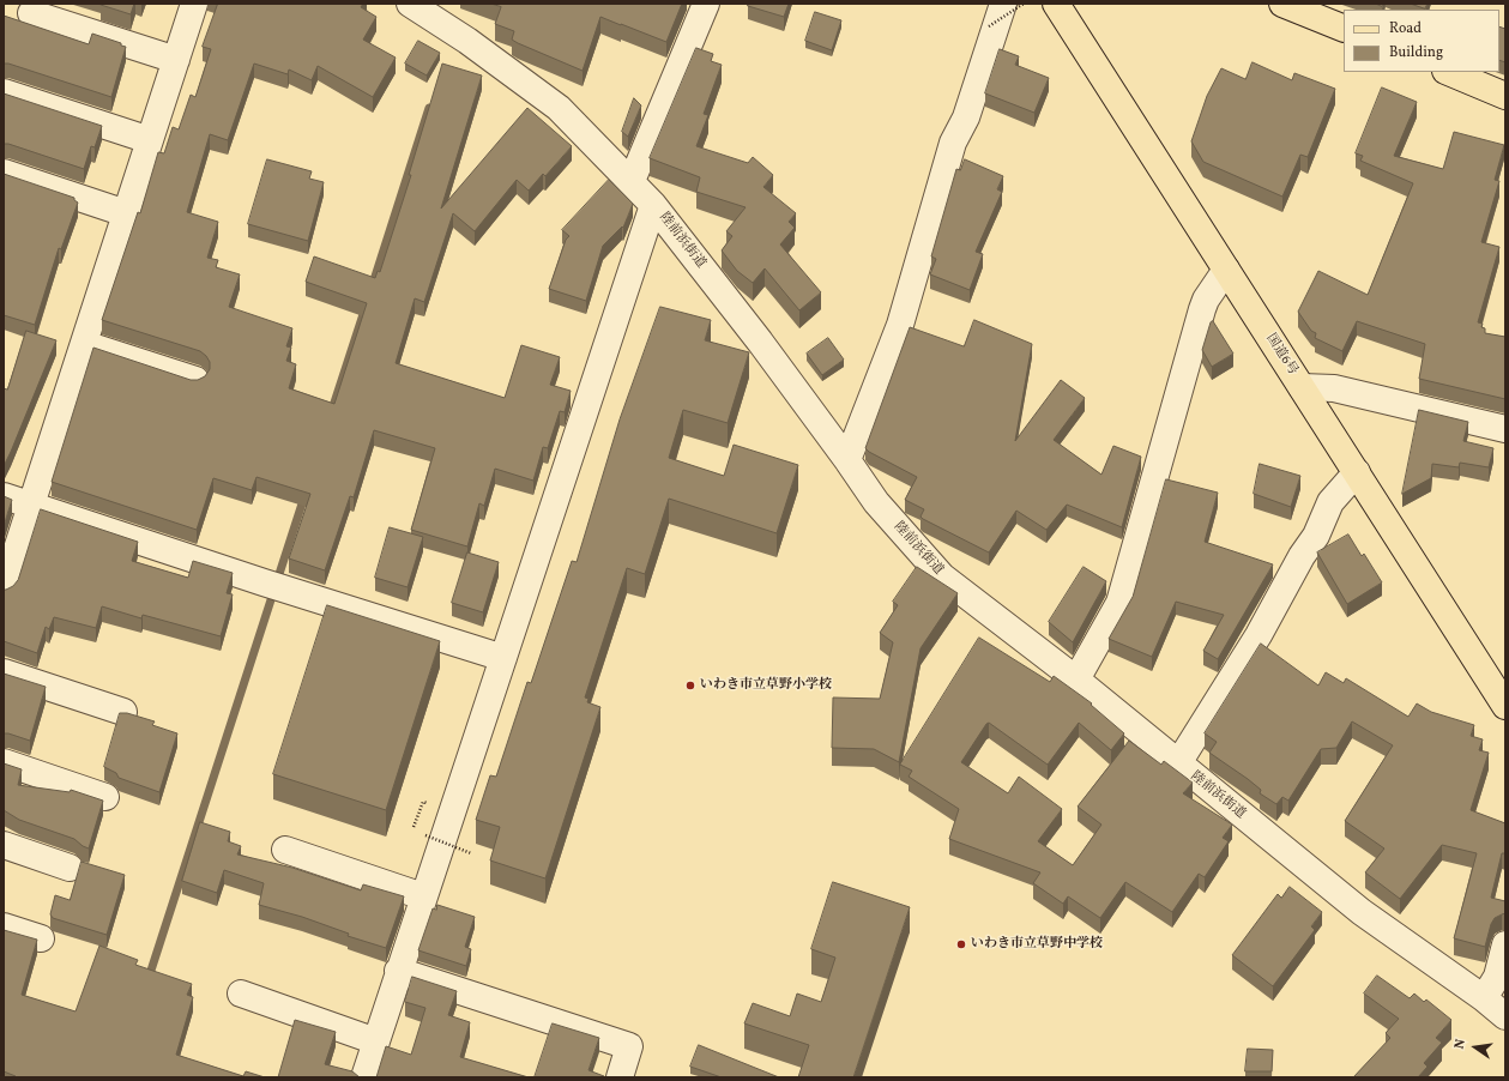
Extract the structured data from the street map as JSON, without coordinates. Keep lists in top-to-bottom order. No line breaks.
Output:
{"streets":{"main road":["国道6号"],"street":["陸前浜街道"]},"places":["いわき市立草野小学校","いわき市立草野中学校"],"legend":["Road","Building"],"north":"left"}
